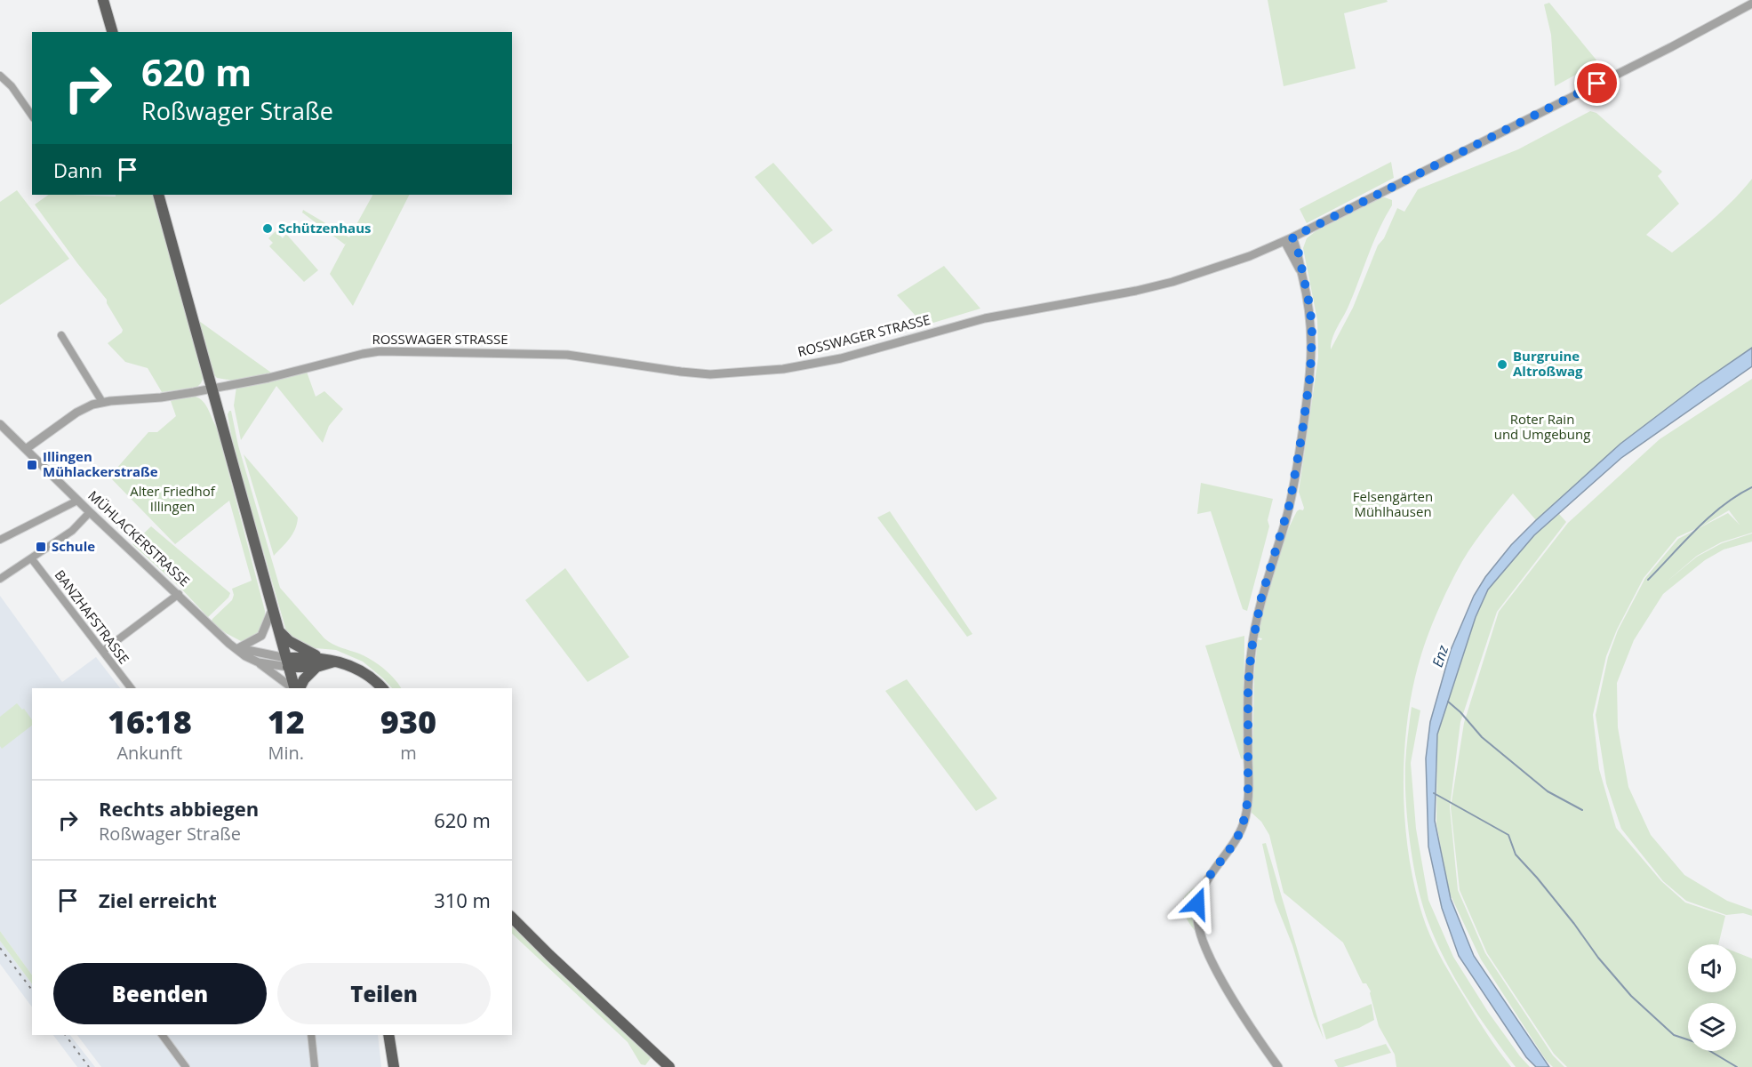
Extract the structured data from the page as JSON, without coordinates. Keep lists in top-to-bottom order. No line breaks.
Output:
{"streets":{"street":["ROSSWAGER STRASSE","MÜHLACKERSTRASSE","BANZHAFSTRASSE"]},"crossings":[["ROSSWAGER STRASSE","MÜHLACKERSTRASSE"]],"water":["Enz"],"parks":["Roter Rain und Umgebung","Alter Friedhof Illingen","Felsengärten Mühlhausen"],"places":{"other":["Schützenhaus","Burgruine Altroßwag"],"transit":["Illingen Mühlackerstraße","Schule"]},"page":{"turn":["620 m","Roßwager Straße"],"then":"Dann","eta":["16:18","Ankunft","12","Min.","930","m"],"list":[{"name":"Rechts abbiegen","note":"Roßwager Straße","value":"620 m"},{"name":"Ziel erreicht","value":"310 m"}],"buttons":["Beenden","Teilen"]}}
